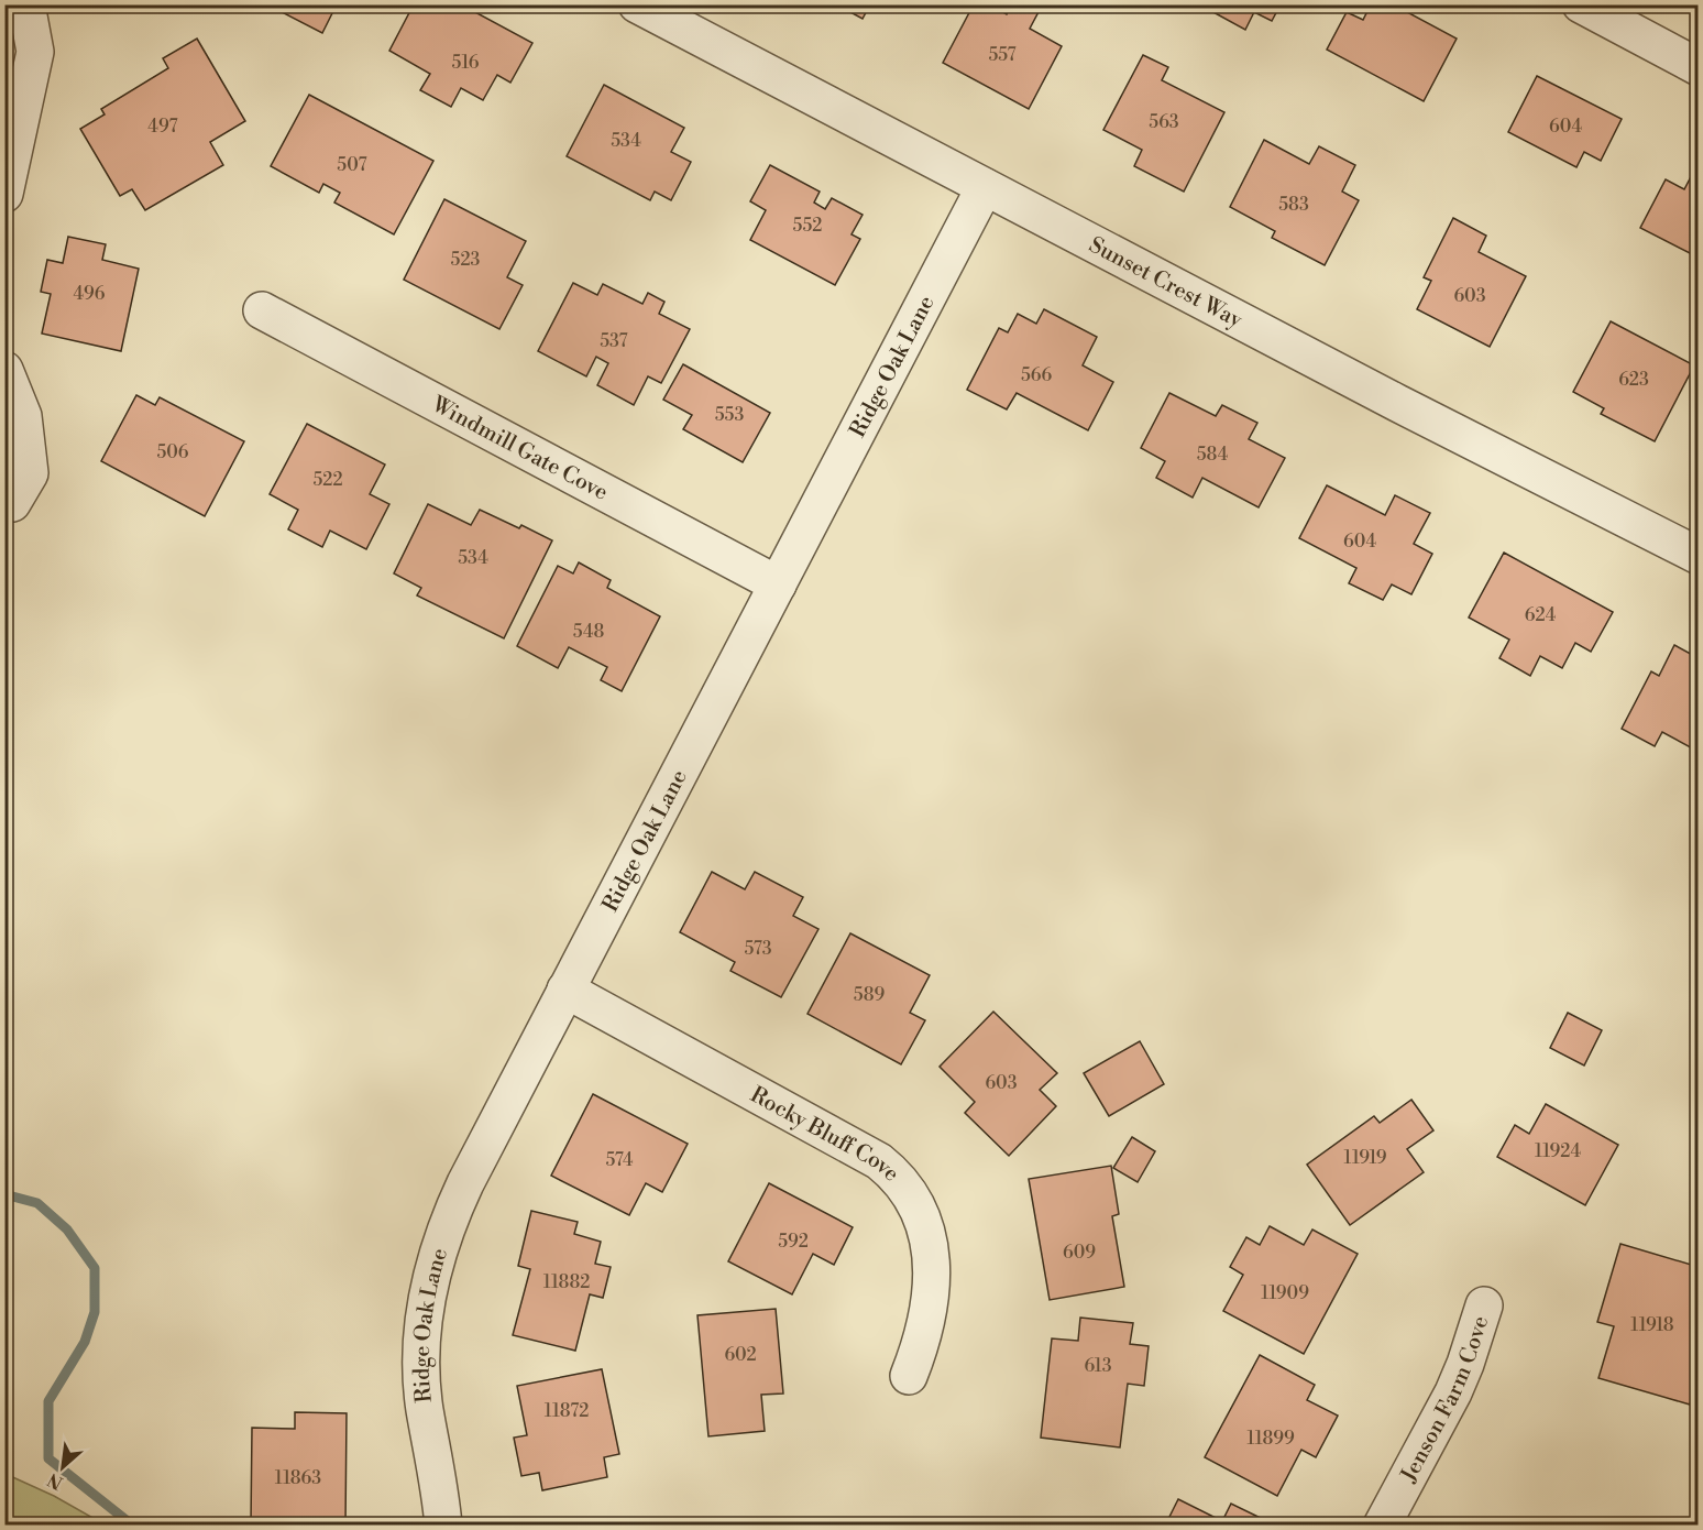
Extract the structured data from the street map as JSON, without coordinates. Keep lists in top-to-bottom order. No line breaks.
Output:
{"streets":{"street":["Sunset Crest Way","Ridge Oak Lane","Windmill Gate Cove","Rocky Bluff Cove","Jenson Farm Cove"]},"crossings":[["Sunset Crest Way","Ridge Oak Lane"],["Ridge Oak Lane","Windmill Gate Cove"],["Ridge Oak Lane","Rocky Bluff Cove"]],"house_numbers":["557","516","563","497","604","534","507","583","552","523","496","603","537","566","623","553","506","584","522","604","534","624","548","573","589","603","11924","11919","574","592","609","11882","11909","11918","602","613","11872","11899","11863"],"north":"bottom left"}
